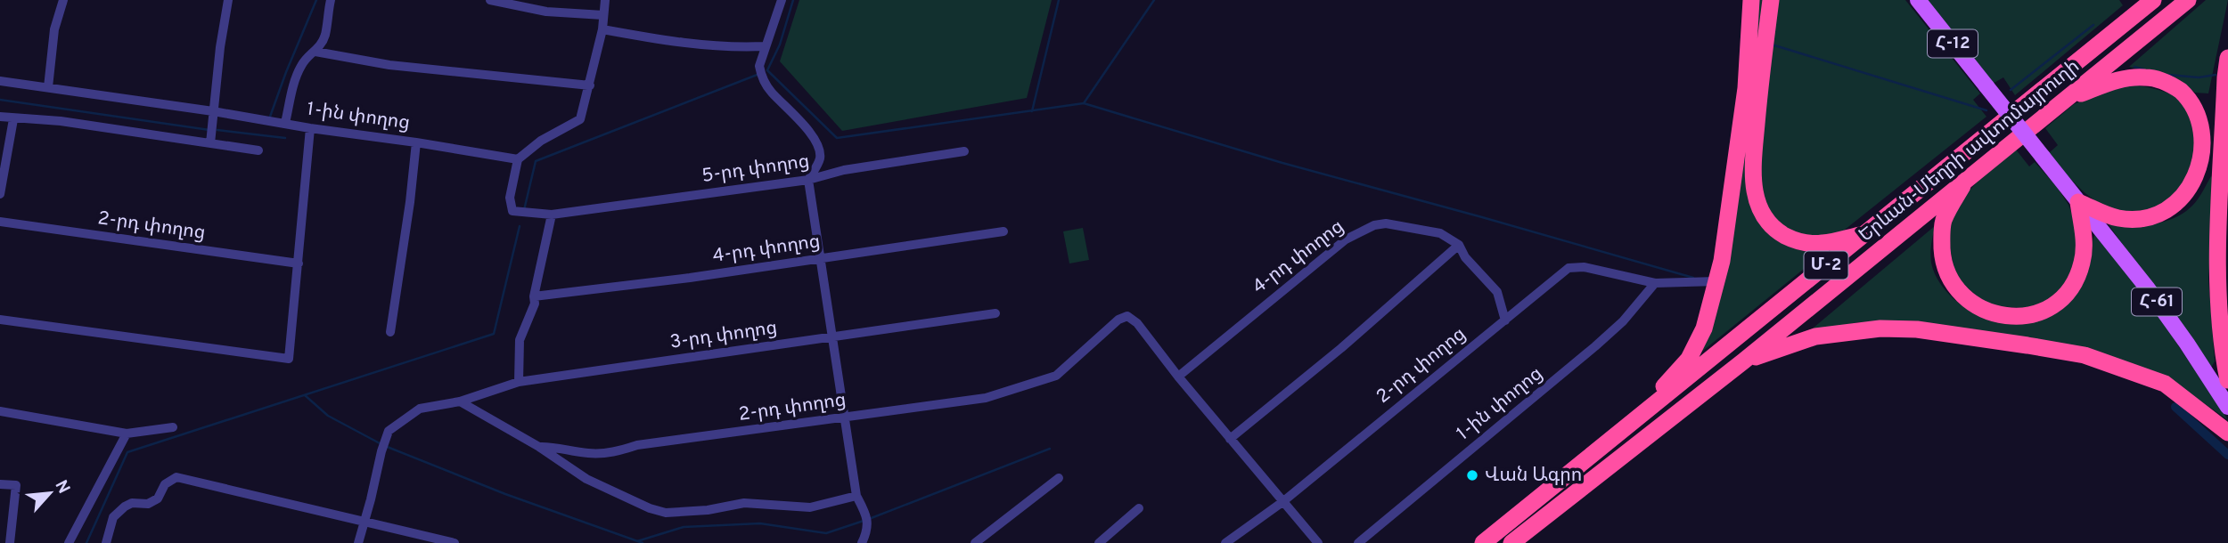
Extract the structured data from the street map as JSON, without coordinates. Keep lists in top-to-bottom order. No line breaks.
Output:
{"streets":{"highway":["Երևան-Մեղրի ավտոմայրուղի","Մ-2"],"main road":["Հ-12","Հ-61"],"street":["1-ին փողոց","5-րդ փողոց","2-րդ փողոց","4-րդ փողոց","3-րդ փողոց"]},"crossings":[["Հ-12","Հ-61"],["1-ին փողոց","5-րդ փողոց"],["1-ին փողոց","2-րդ փողոց"],["2-րդ փողոց","4-րդ փողոց"],["2-րդ փողոց","3-րդ փողոց"]],"places":["Վան Ագրո"],"north":"top right"}
